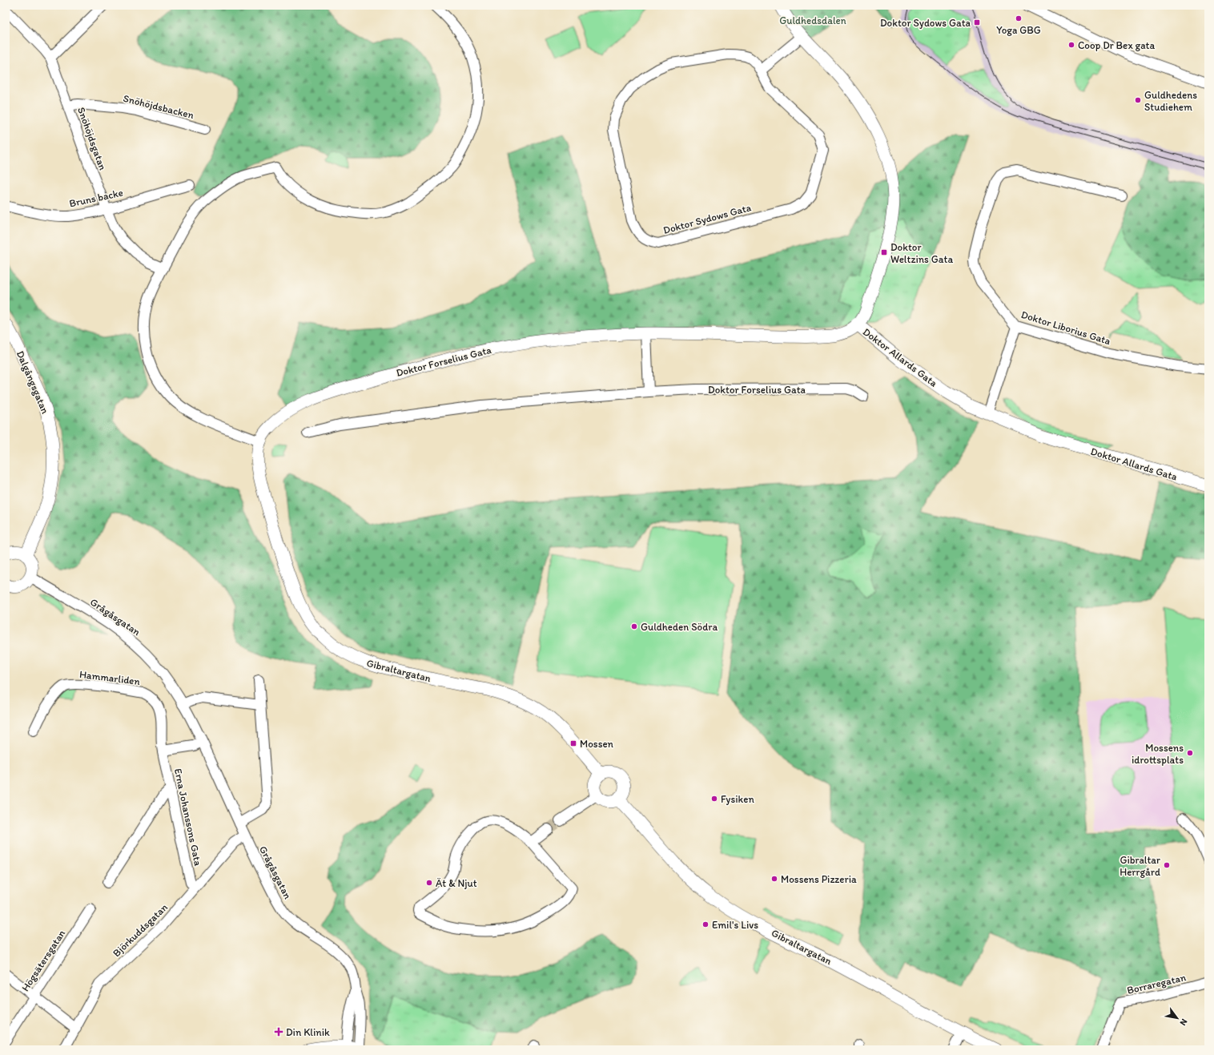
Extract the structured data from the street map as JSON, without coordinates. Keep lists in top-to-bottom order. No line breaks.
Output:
{"streets":{"street":["Snöhöjdsbacken","Snöhöjdsgatan","Bruns backe","Doktor Sydows Gata","Doktor Liborius Gata","Doktor Allards Gata","Doktor Forselius Gata","Dalgångsgatan","Grågåsgatan","Gibraltargatan","Hammarliden","Erna Johanssons Gata","Björkuddsgatan","Högsätersgatan","Borraregatan"]},"crossings":[["Snöhöjdsbacken","Snöhöjdsgatan"],["Snöhöjdsgatan","Bruns backe"],["Doktor Allards Gata","Doktor Forselius Gata"],["Doktor Forselius Gata","Gibraltargatan"],["Grågåsgatan","Björkuddsgatan"],["Hammarliden","Erna Johanssons Gata"],["Erna Johanssons Gata","Björkuddsgatan"]],"parks":["Guldhedsdalen"],"places":{"other":["Yoga GBG","Coop Dr Bex gata","Guldhedens Studiehem","Guldheden Södra","Mossens idrottsplats","Fysiken","Gibraltar Herrgård","Mossens Pizzeria","Ät & Njut","Emil's Livs"],"transit":["Doktor Sydows Gata","Doktor Weltzins Gata","Mossen"],"health":["Din Klinik"]},"north":"bottom right"}
